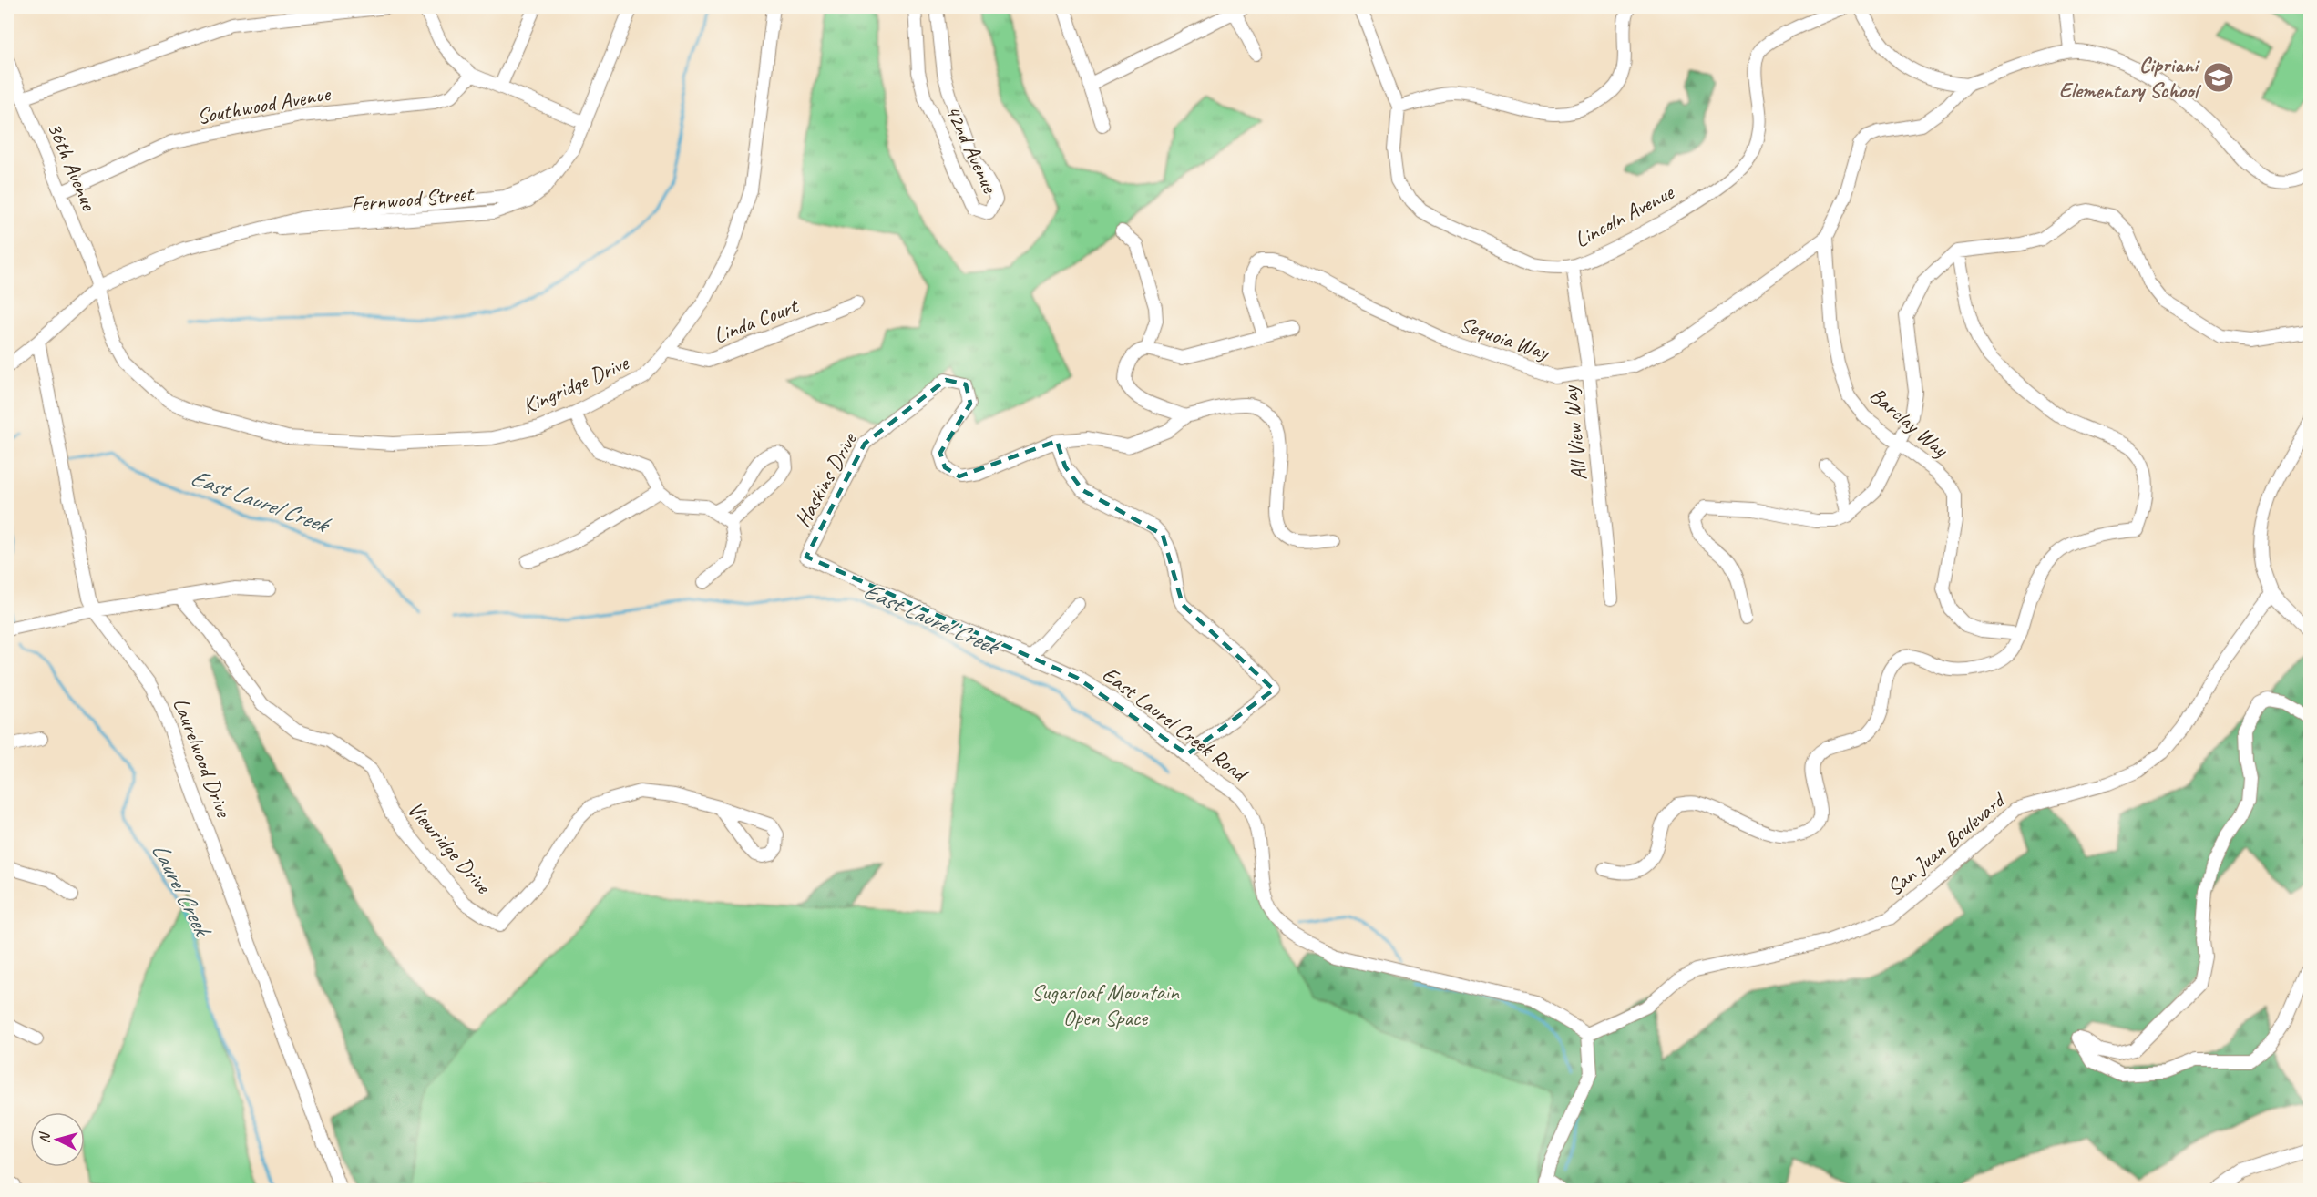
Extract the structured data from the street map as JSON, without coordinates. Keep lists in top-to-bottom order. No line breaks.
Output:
{"streets":{"street":["Southwood Avenue","42nd Avenue","36th Avenue","Fernwood Street","Lincoln Avenue","Linda Court","Sequoia Way","Kingridge Drive","Barclay Way","All View Way","Haskins Drive","East Laurel Creek Road","Laurelwood Drive","San Juan Boulevard","Viewridge Drive"]},"crossings":[["Southwood Avenue","36th Avenue"],["36th Avenue","Fernwood Street"],["36th Avenue","Kingridge Drive"],["Fernwood Street","Kingridge Drive"],["Fernwood Street","Laurelwood Drive"],["Lincoln Avenue","All View Way"],["Linda Court","Kingridge Drive"],["Sequoia Way","Barclay Way"],["Sequoia Way","All View Way"],["Haskins Drive","East Laurel Creek Road"],["East Laurel Creek Road","San Juan Boulevard"]],"water":["East Laurel Creek","Laurel Creek"],"parks":["Sugarloaf Mountain Open Space"],"places":{"school or university":["Cipriani Elementary School"]},"north":"left"}
